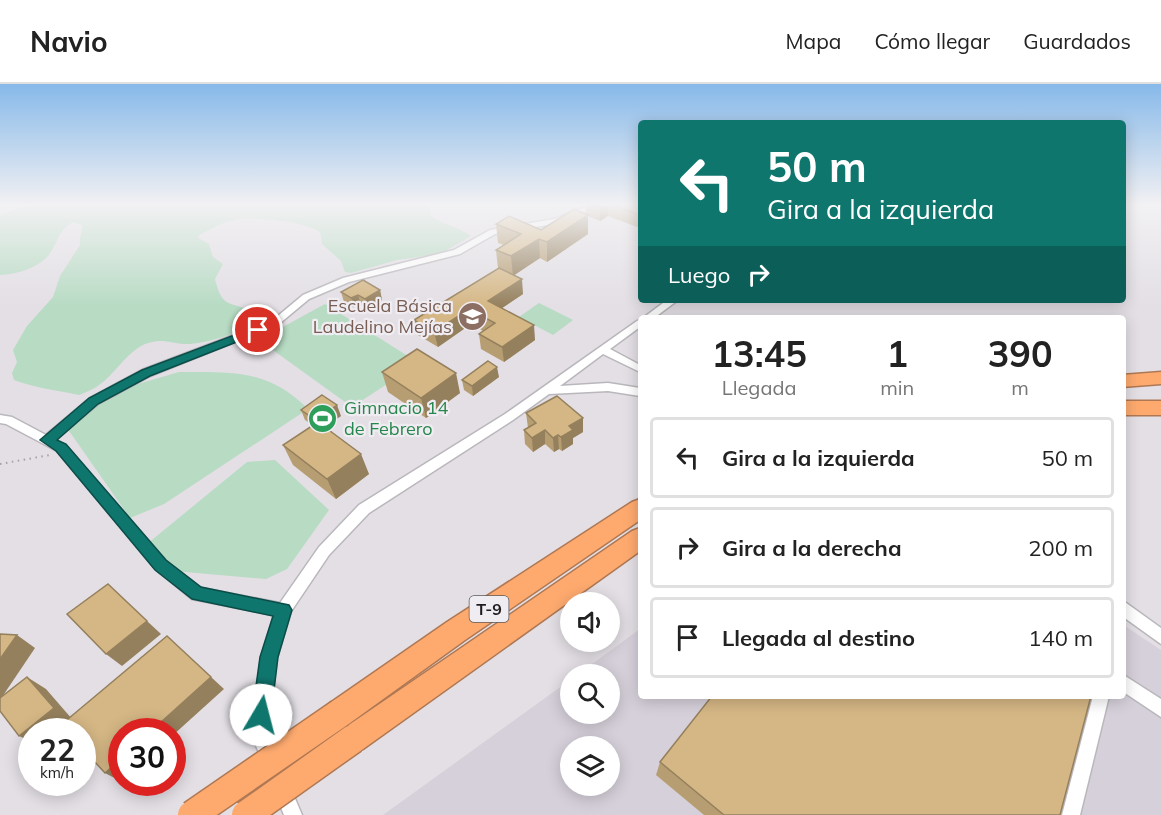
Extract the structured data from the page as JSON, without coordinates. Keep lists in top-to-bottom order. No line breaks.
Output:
{"streets":{"highway":["T-9"]},"places":{"school or university":["Escuela Básica Laudelino Mejías"],"sports":["Gimnacio 14 de Febrero"]},"page":{"header":"Navio","nav":["Mapa","Cómo llegar","Guardados"],"turn":["50 m","Gira a la izquierda"],"then":"Luego","eta":["13:45","Llegada","1","min","390","m"],"list":[{"name":"Gira a la izquierda","value":"50 m"},{"name":"Gira a la derecha","value":"200 m"},{"name":"Llegada al destino","value":"140 m"}],"speed":"22 km/h","limit":"30"}}
